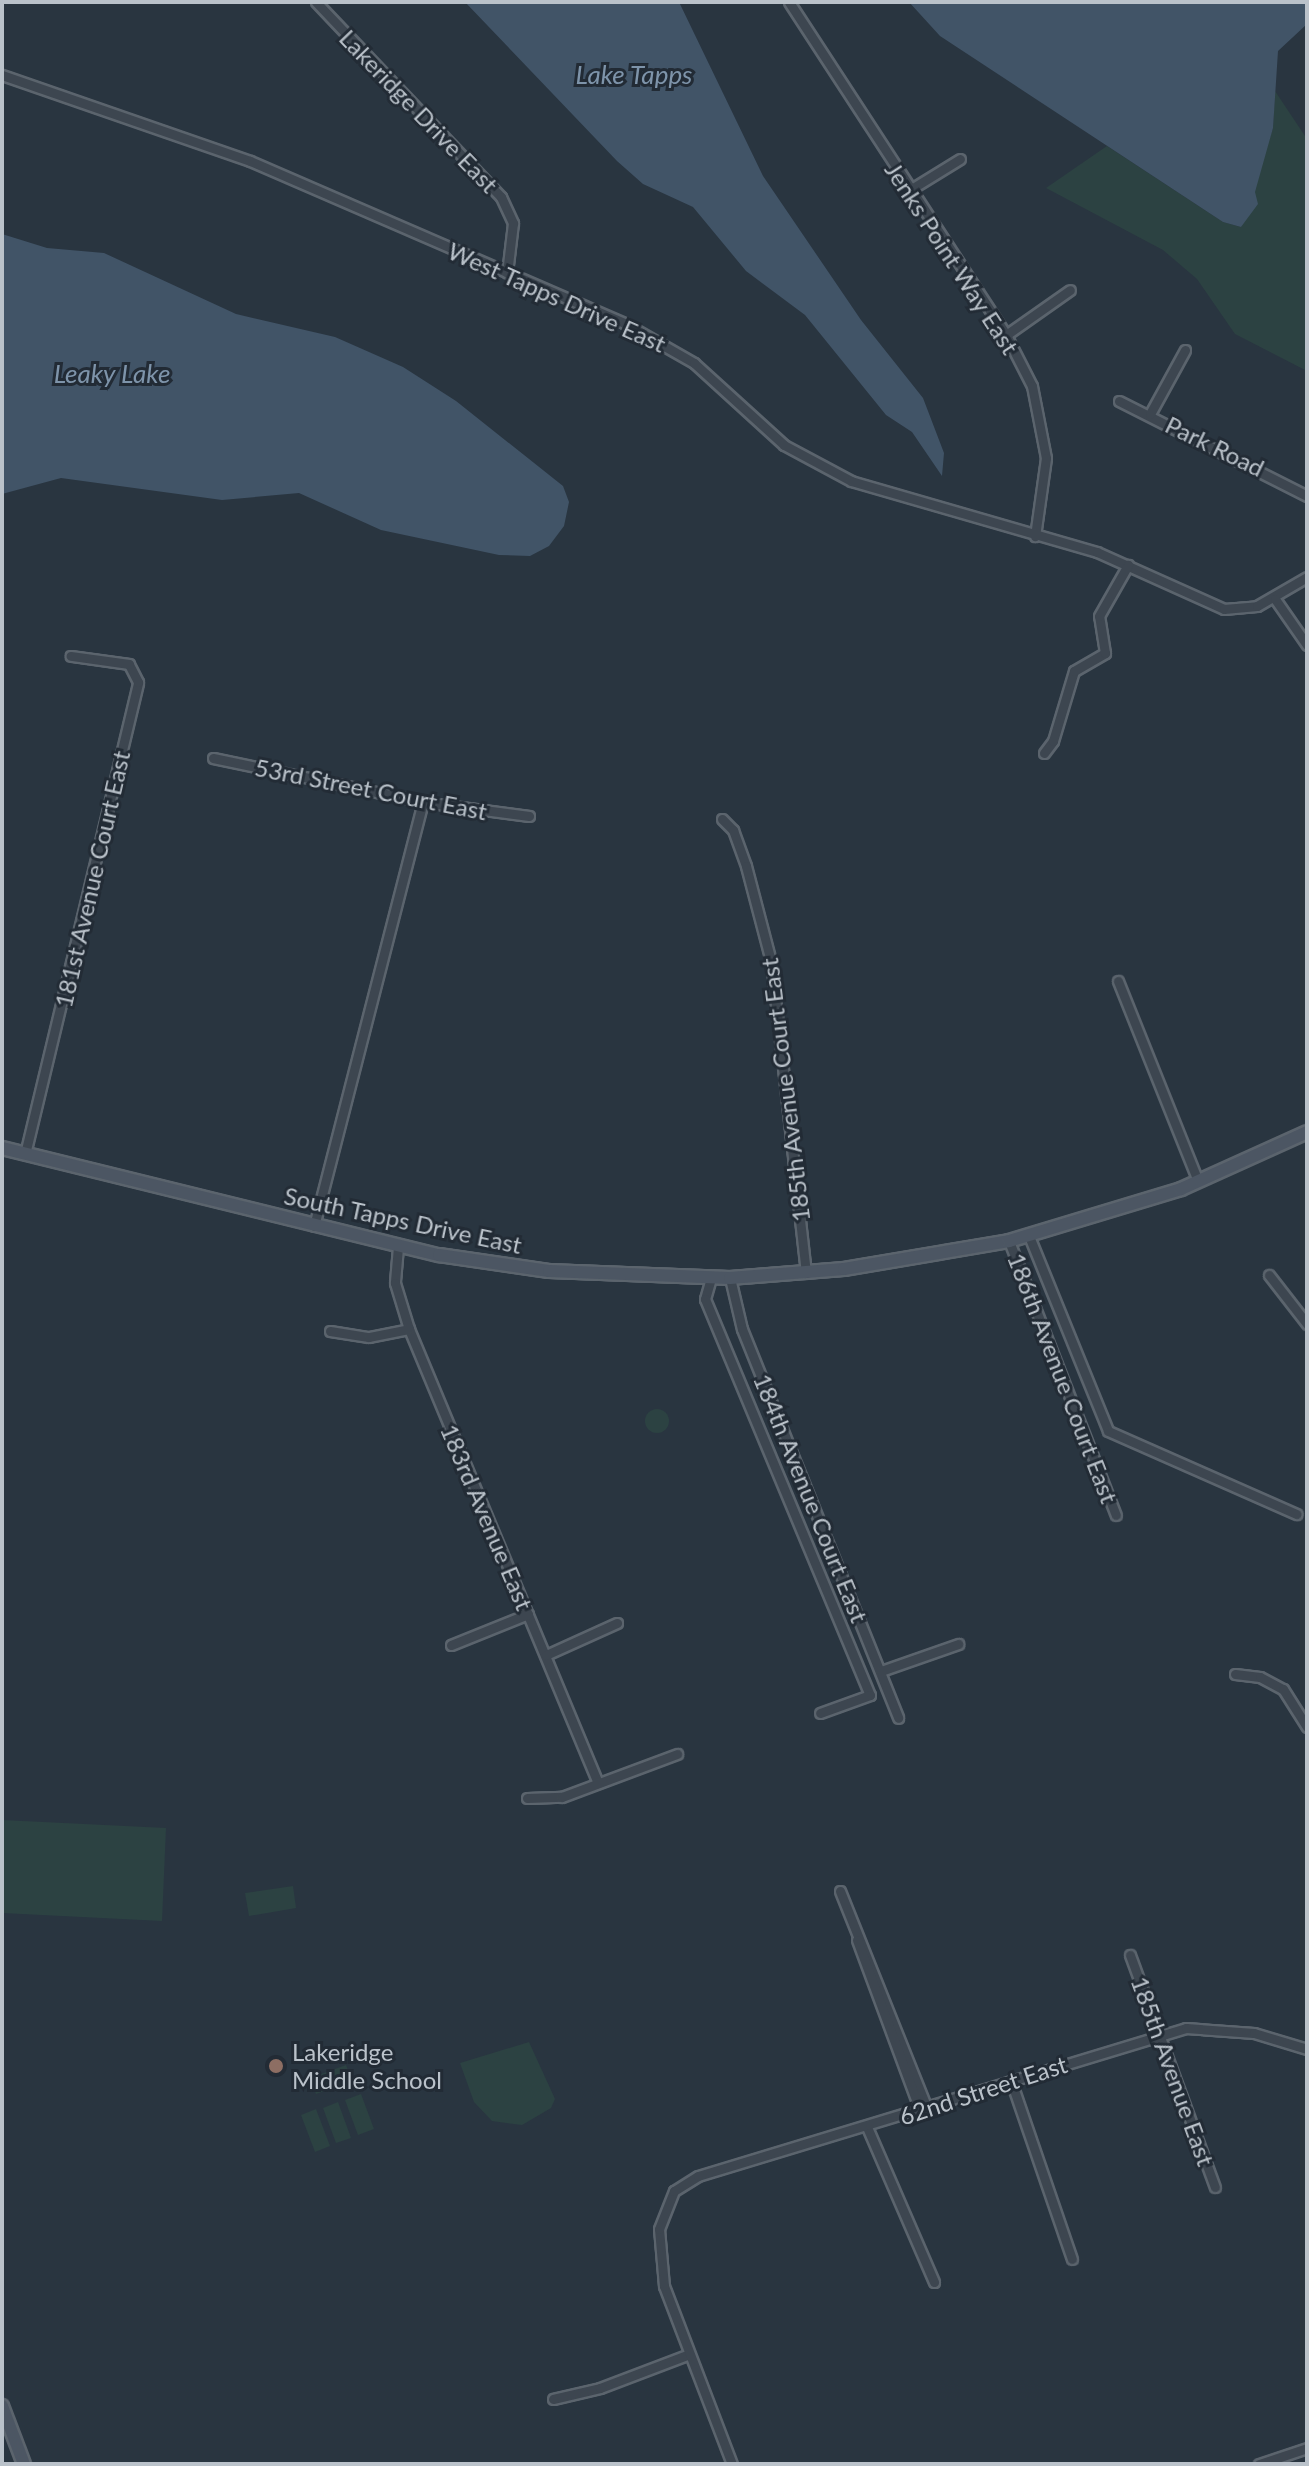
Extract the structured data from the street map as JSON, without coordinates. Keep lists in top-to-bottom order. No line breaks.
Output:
{"streets":{"street":["Lakeridge Drive East","Jenks Point Way East","West Tapps Drive East","Park Road","53rd Street Court East","181st Avenue Court East","185th Avenue Court East","South Tapps Drive East","186th Avenue Court East","184th Avenue Court East","183rd Avenue East","185th Avenue East","62nd Street East"]},"crossings":[["Lakeridge Drive East","West Tapps Drive East"],["Jenks Point Way East","West Tapps Drive East"],["181st Avenue Court East","South Tapps Drive East"],["185th Avenue Court East","South Tapps Drive East"],["South Tapps Drive East","186th Avenue Court East"],["South Tapps Drive East","184th Avenue Court East"],["South Tapps Drive East","183rd Avenue East"],["185th Avenue East","62nd Street East"]],"water":["Lake Tapps","Leaky Lake"],"places":["Lakeridge Middle School"]}
